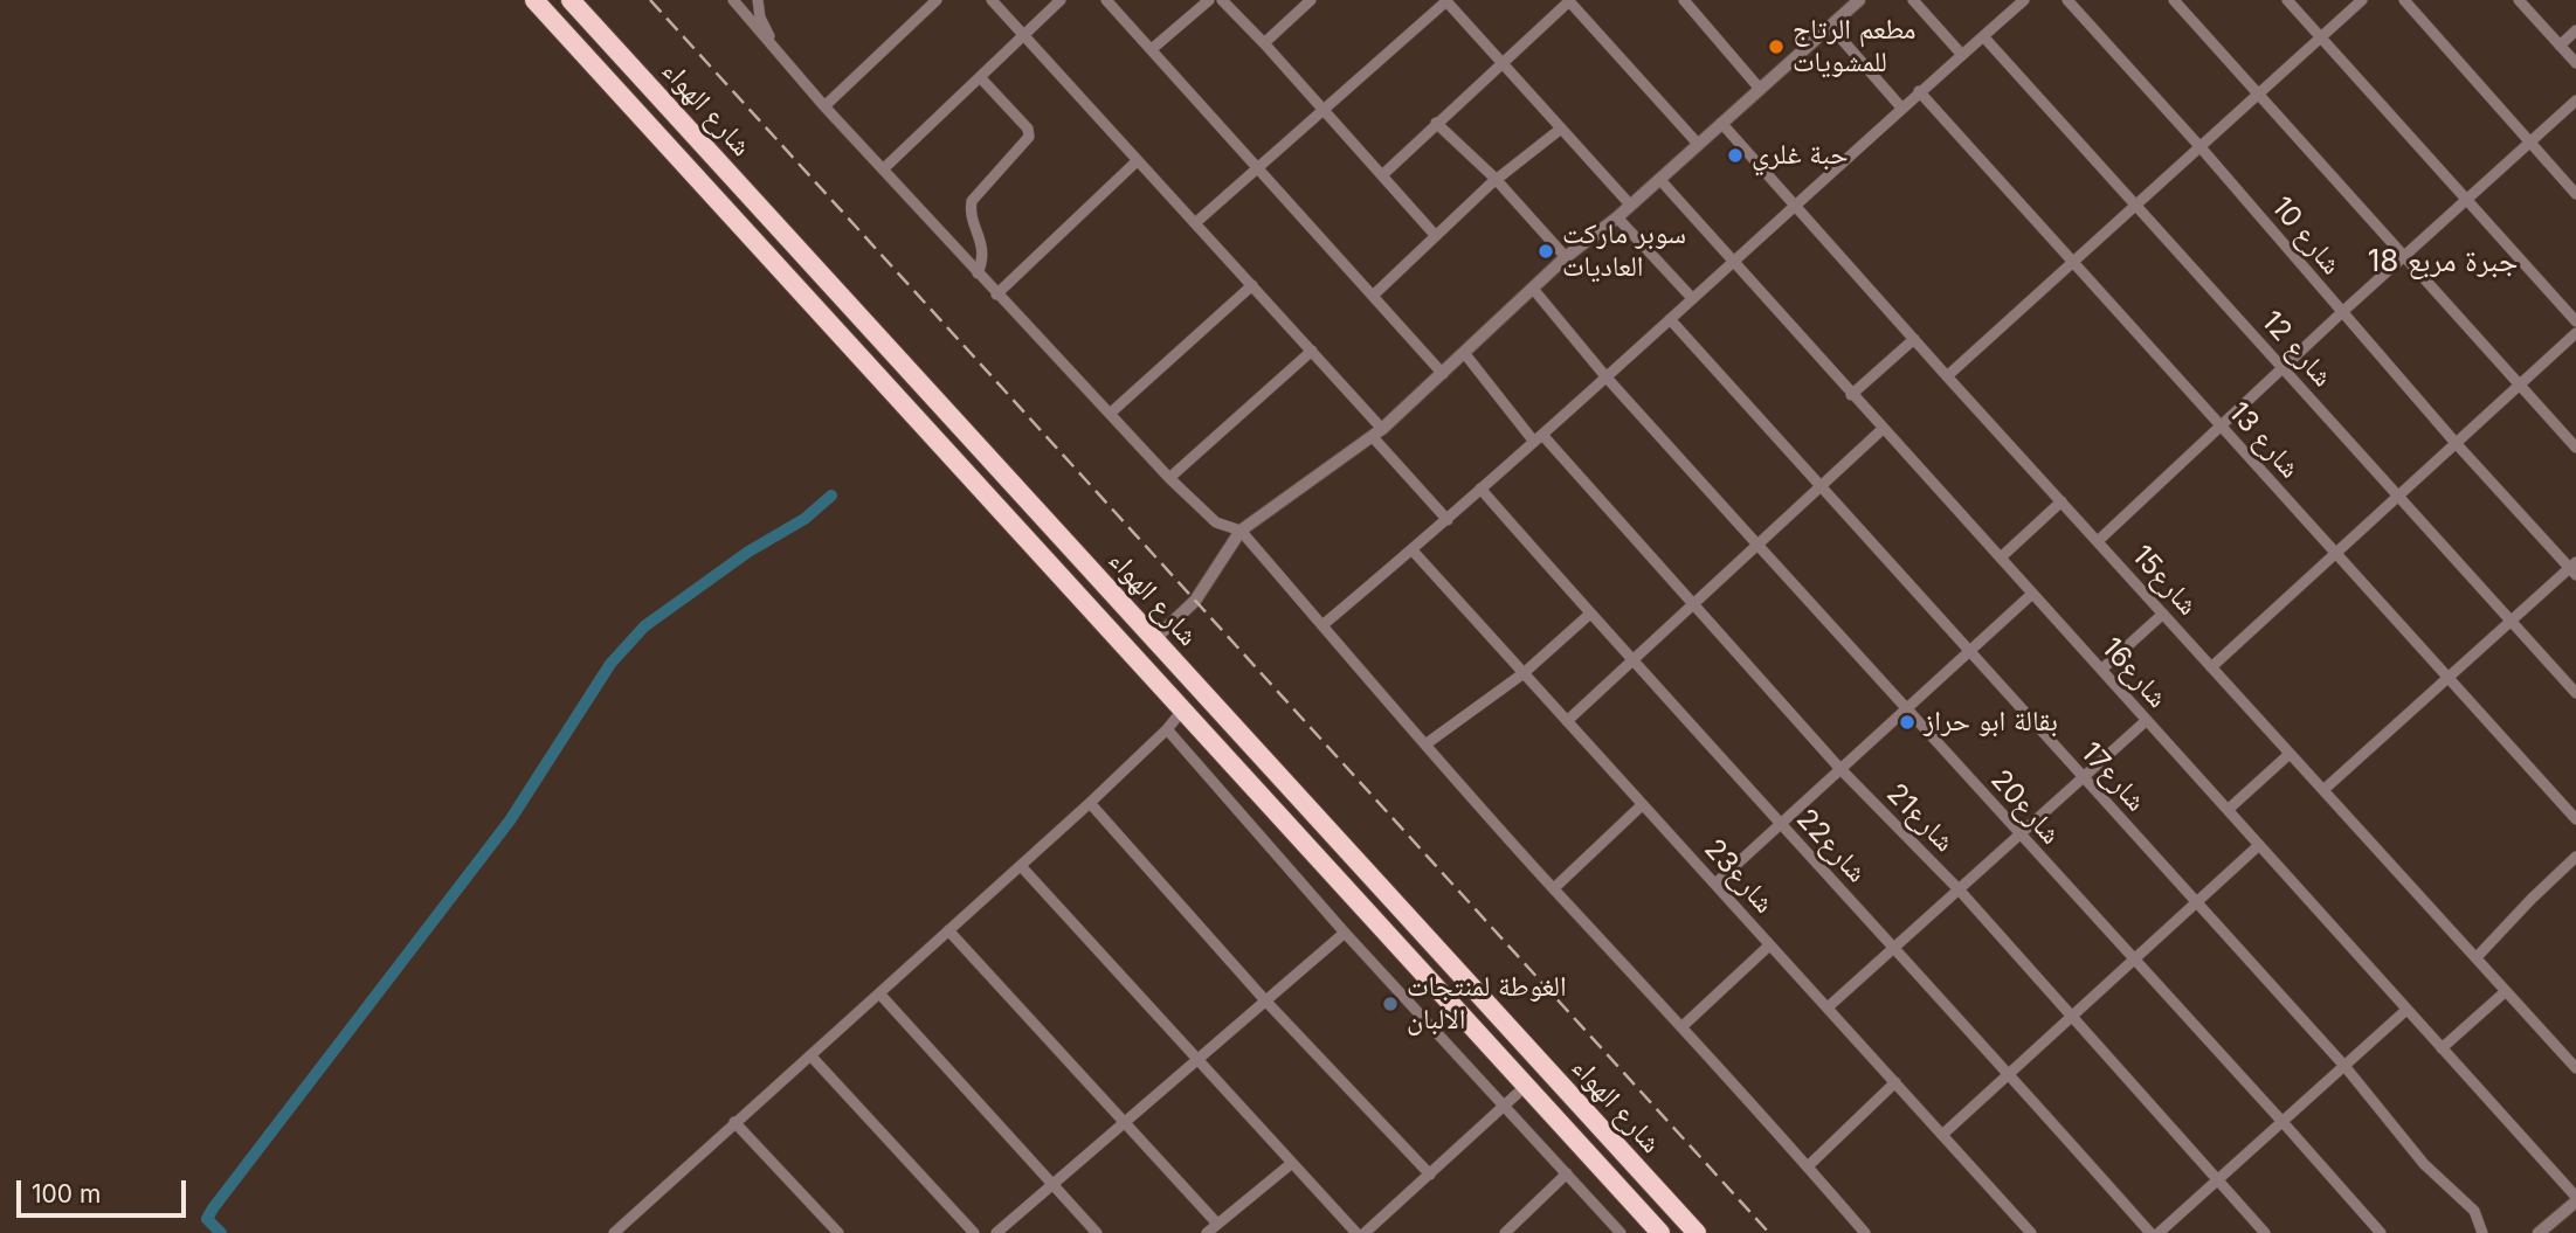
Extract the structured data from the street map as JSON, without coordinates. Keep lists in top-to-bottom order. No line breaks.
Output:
{"streets":{"highway":["شارع الهواء"],"street":["شارع 10","شارع 12","شارع 13","شارع15","شارع16","شارع17","شارع20","شارع21","شارع22","شارع23"]},"districts":["جبرة مربع 18"],"places":["مطعم الرتاج للمشويات","حبة غلري","سوبر ماركت العاديات","بقالة ابو حراز","الغوطة لمنتجات الالبان"],"scale_bar":"100 m"}
